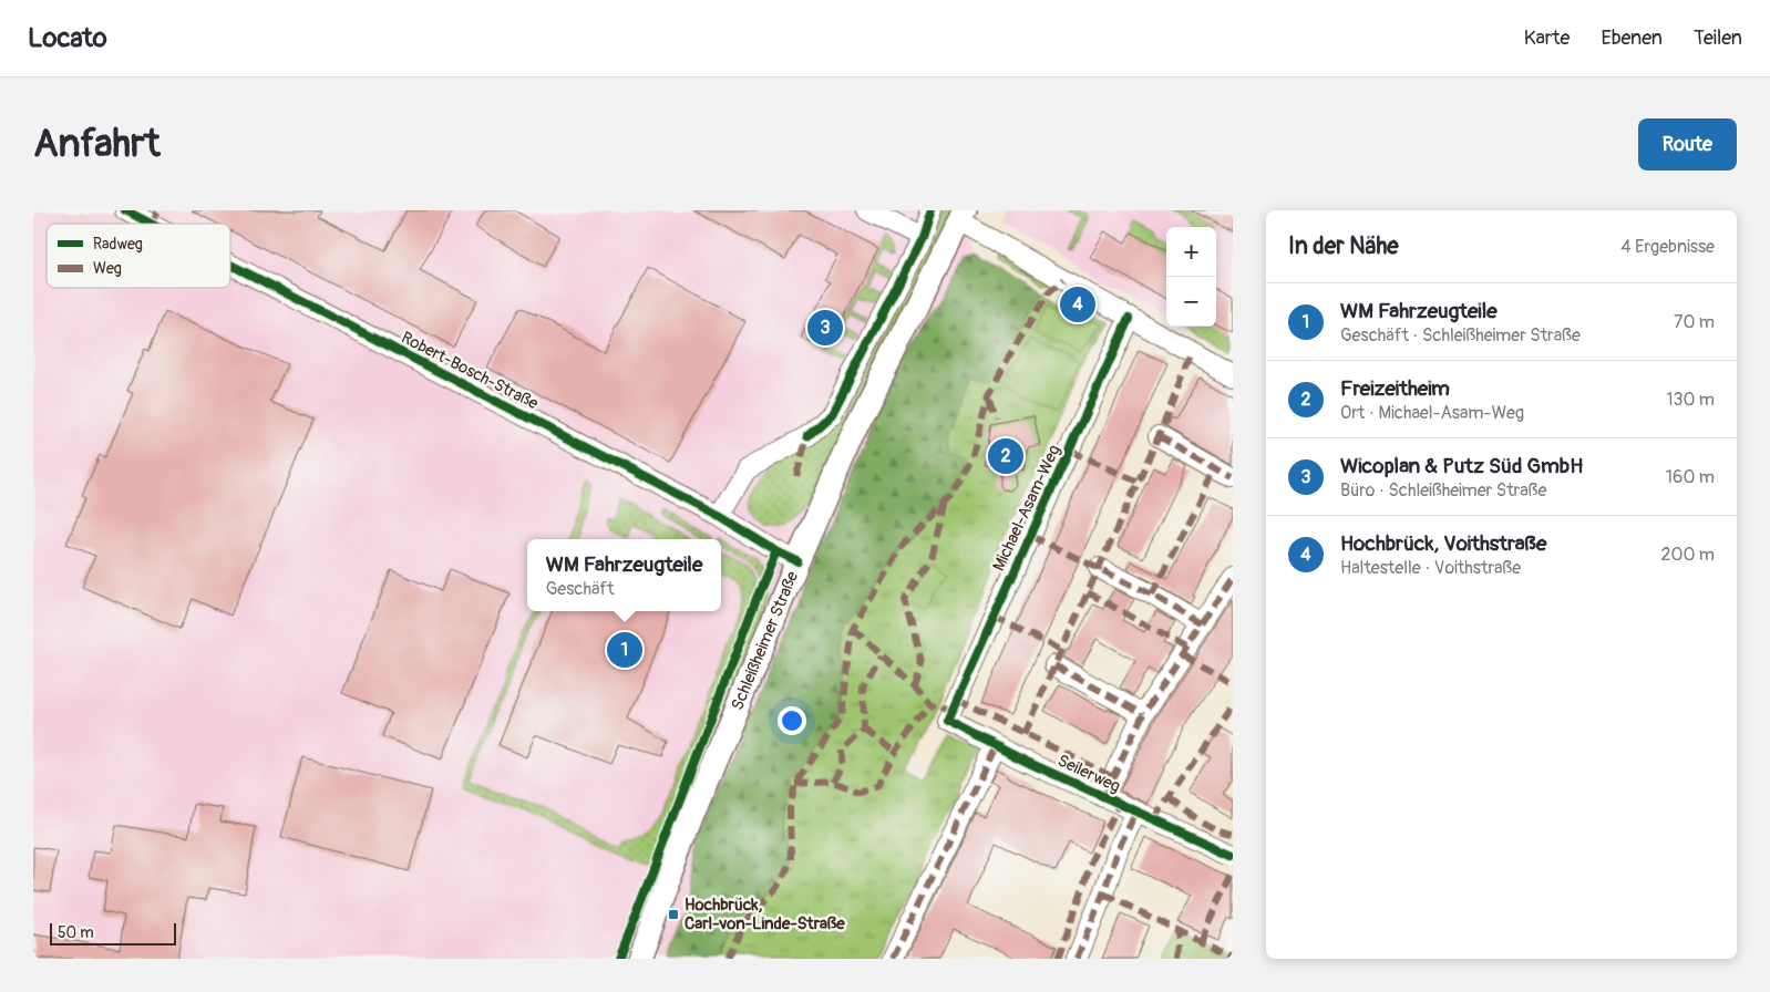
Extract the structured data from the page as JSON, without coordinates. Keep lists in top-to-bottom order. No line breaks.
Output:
{"streets":{"main road":["Schleißheimer Straße"],"street":["Robert-Bosch-Straße","Michael-Asam-Weg","Seilerweg"]},"crossings":[["Robert-Bosch-Straße","Schleißheimer Straße"],["Michael-Asam-Weg","Seilerweg"]],"places":{"transit":["Hochbrück, Carl-von-Linde-Straße"]},"legend":["Radweg","Weg"],"scale_bar":"50 m","page":{"header":"Locato","nav":["Karte","Ebenen","Teilen"],"buttons":"Route","title":"Anfahrt","heading":["In der Nähe","4 Ergebnisse"],"map_buttons":["+","−"],"list":[{"mark":"1","name":"WM Fahrzeugteile","note":"Geschäft · Schleißheimer Straße","value":"70 m"},{"mark":"2","name":"Freizeitheim","note":"Ort · Michael-Asam-Weg","value":"130 m"},{"mark":"3","name":"Wicoplan & Putz Süd GmbH","note":"Büro · Schleißheimer Straße","value":"160 m"},{"mark":"4","name":"Hochbrück, Voithstraße","note":"Haltestelle · Voithstraße","value":"200 m"}],"pins":["4","3","2","1"],"popup":["WM Fahrzeugteile","Geschäft"],"scale":"50 m"}}
